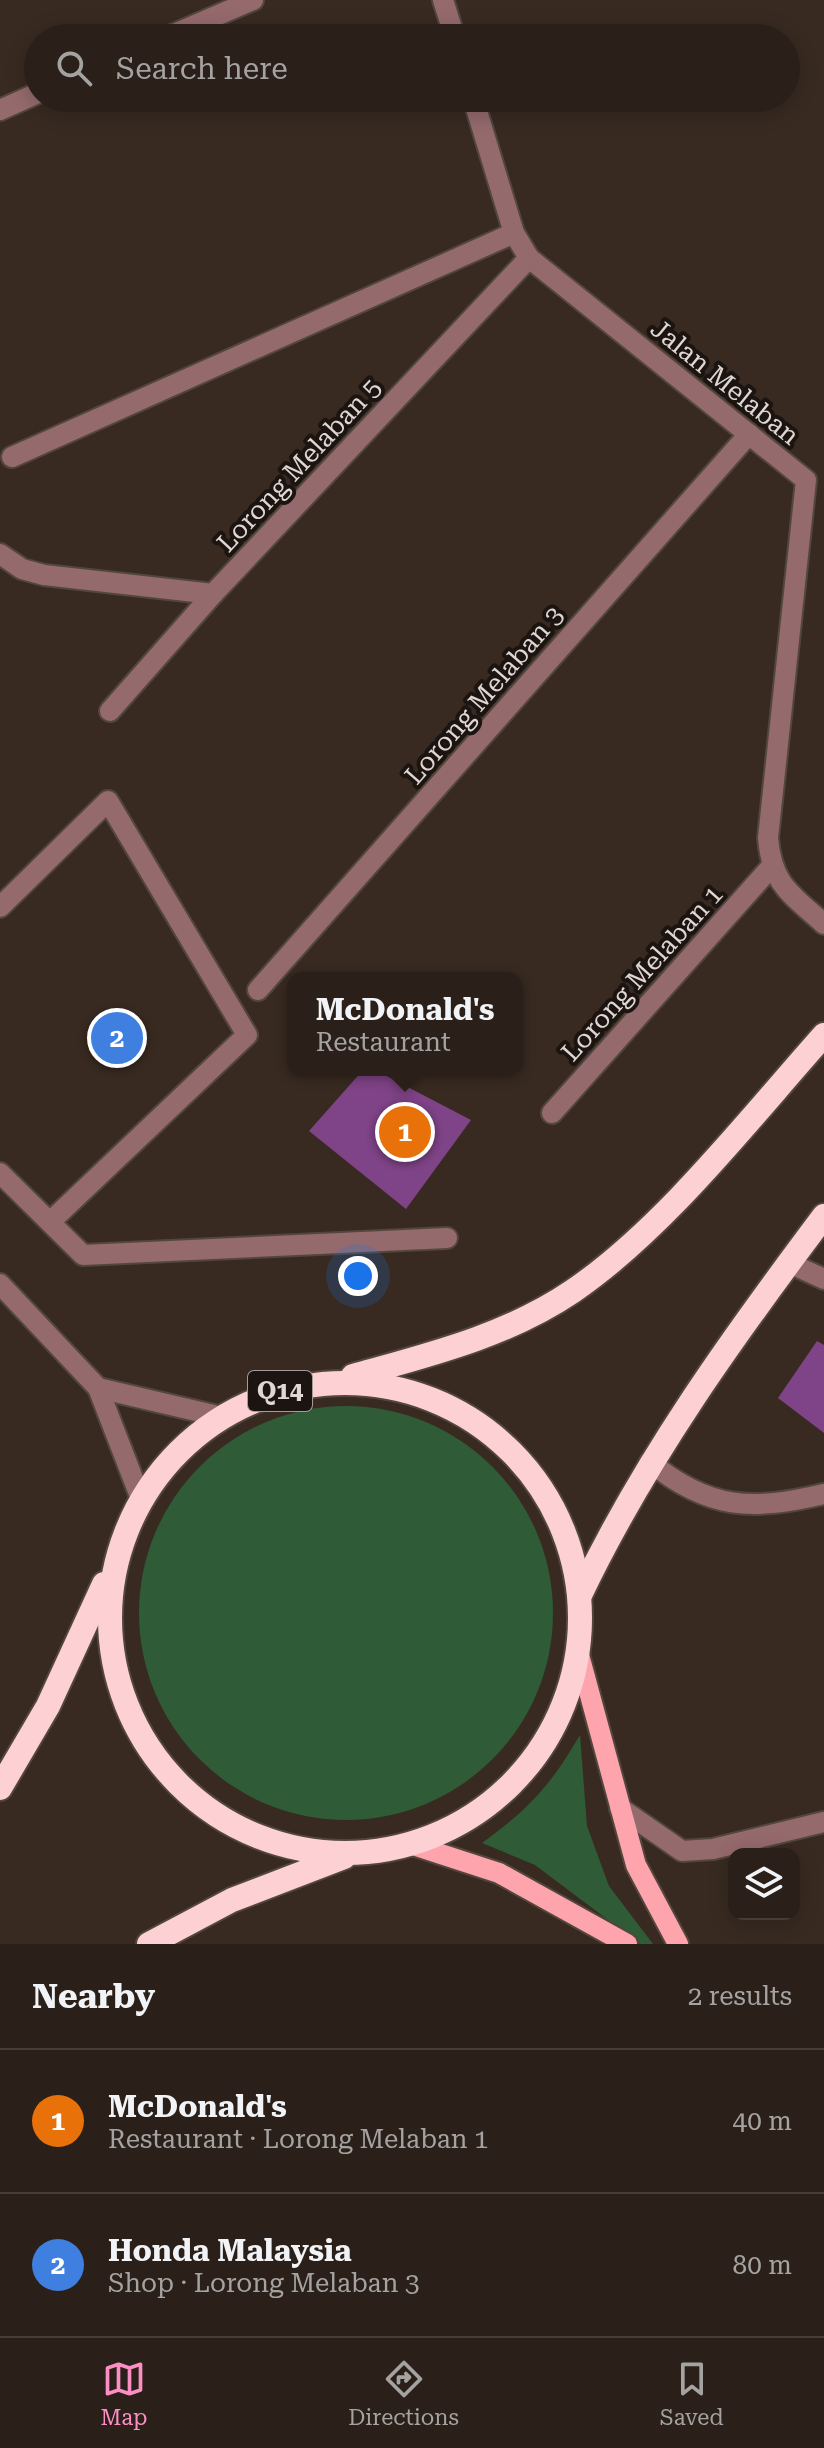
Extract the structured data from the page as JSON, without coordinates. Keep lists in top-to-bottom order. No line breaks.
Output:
{"streets":{"highway":["Q14"],"street":["Jalan Melaban","Lorong Melaban 5","Lorong Melaban 3","Lorong Melaban 1"]},"crossings":[["Jalan Melaban","Lorong Melaban 5"],["Jalan Melaban","Lorong Melaban 3"],["Jalan Melaban","Lorong Melaban 1"]],"page":{"search":"Search here","popup":["McDonald's","Restaurant"],"pins":["2","1"],"heading":["Nearby","2 results"],"list":[{"mark":"1","name":"McDonald's","note":"Restaurant · Lorong Melaban 1","value":"40 m"},{"mark":"2","name":"Honda Malaysia","note":"Shop · Lorong Melaban 3","value":"80 m"}],"nav":["Map","Directions","Saved"]}}
